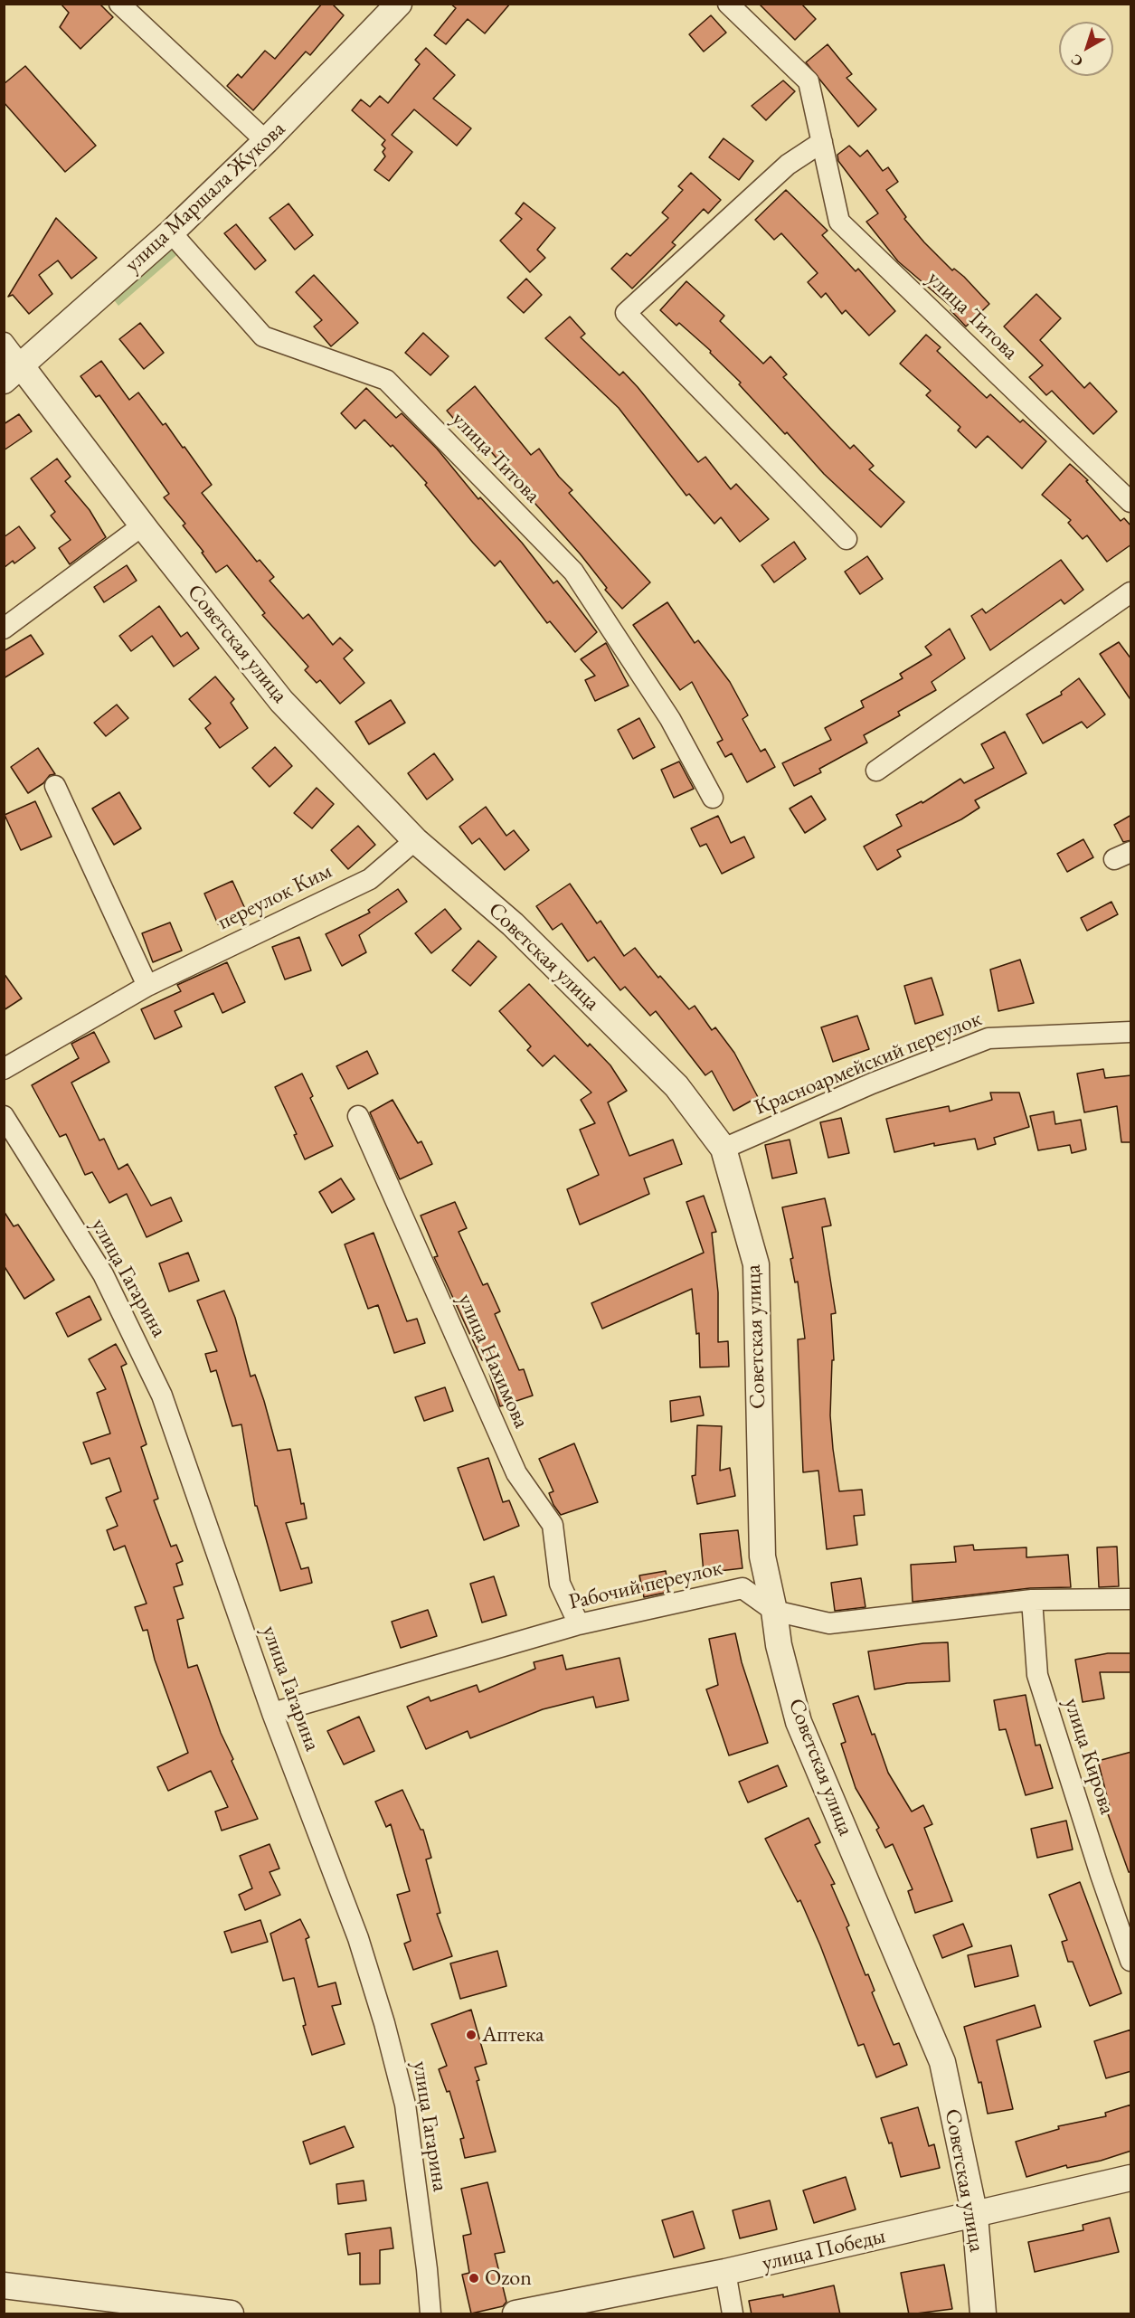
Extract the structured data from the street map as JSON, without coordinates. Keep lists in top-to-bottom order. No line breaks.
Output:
{"streets":{"street":["улица Маршала Жукова","улица Титова","Советская улица","переулок Ким","Красноармейский переулок","улица Гагарина","улица Нахимова","Рабочий переулок","улица Кирова","улица Победы"]},"crossings":[["улица Маршала Жукова","улица Титова"],["улица Маршала Жукова","Советская улица"],["Советская улица","переулок Ким"],["Советская улица","Красноармейский переулок"],["Советская улица","Рабочий переулок"],["Советская улица","улица Победы"],["улица Гагарина","Рабочий переулок"],["улица Нахимова","Рабочий переулок"],["Рабочий переулок","улица Кирова"]],"places":["Аптека","Ozon"],"north":"bottom left"}
